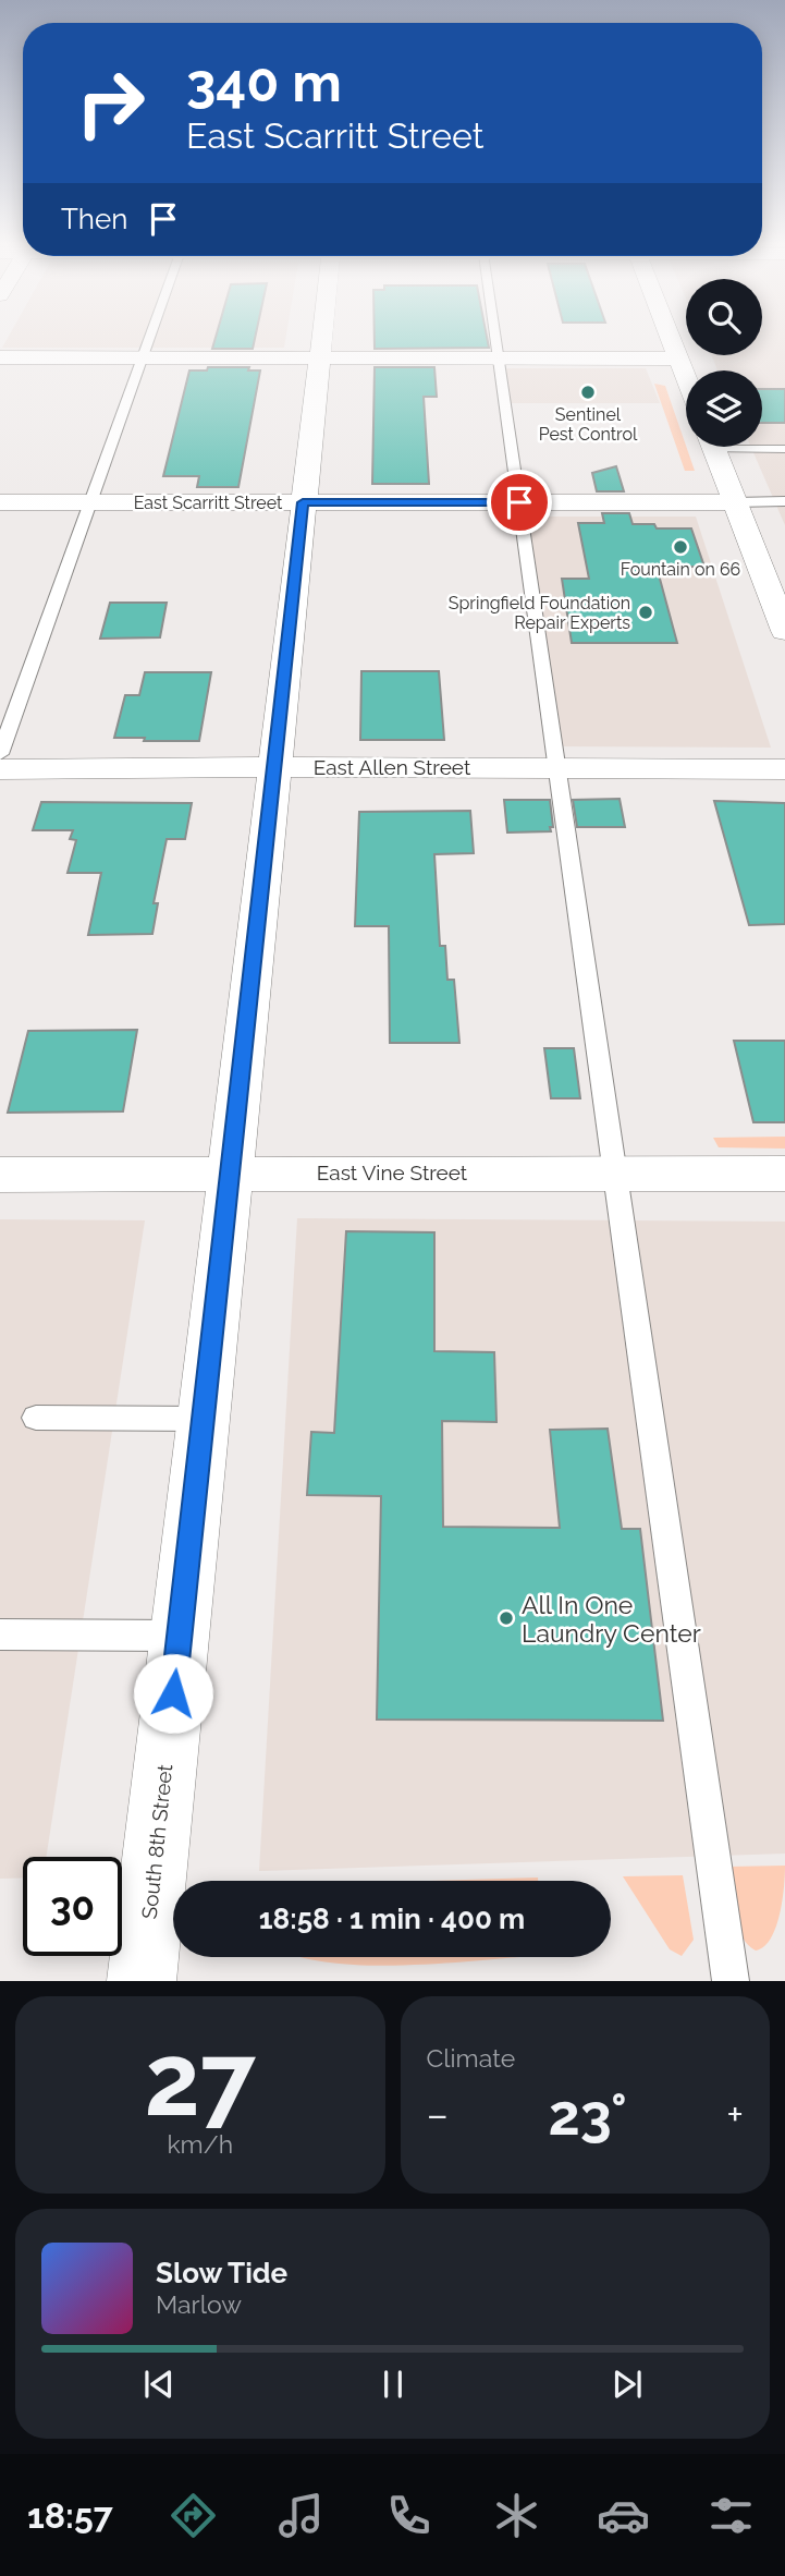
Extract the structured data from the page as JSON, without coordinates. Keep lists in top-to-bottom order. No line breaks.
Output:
{"streets":{"street":["East Scarritt Street","East Allen Street","East Vine Street","South 8th Street"]},"crossings":[["East Scarritt Street","South 8th Street"],["East Allen Street","South 8th Street"],["East Vine Street","South 8th Street"]],"places":["Sentinel Pest Control","Fountain on 66","Springfield Foundation Repair Experts","All In One Laundry Center"],"page":{"turn":["340 m","East Scarritt Street"],"then":"Then","limit":"30","trip":"18:58 · 1 min · 400 m","tile":[["27","km/h"],"Climate"],"heat":["−","23°","+"],"song":["Slow Tide","Marlow"],"tabs":"18:57"}}
